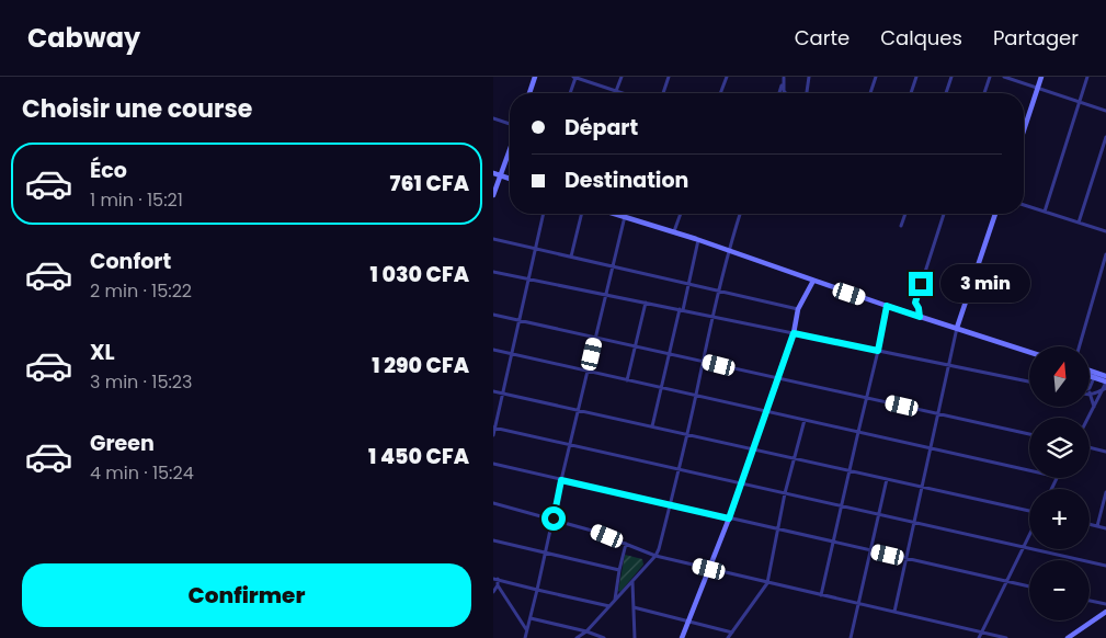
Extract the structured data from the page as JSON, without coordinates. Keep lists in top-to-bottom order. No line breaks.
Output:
{"north":"top","page":{"header":"Cabway","nav":["Carte","Calques","Partager"],"heading":"Choisir une course","banner":["Départ","Destination"],"list":[{"name":"Éco","note":"1 min · 15:21","value":"761 CFA"},{"name":"Confort","note":"2 min · 15:22","value":"1 030 CFA"},{"name":"XL","note":"3 min · 15:23","value":"1 290 CFA"},{"name":"Green","note":"4 min · 15:24","value":"1 450 CFA"}],"bubble":"3 min","map_buttons":["+","−"],"buttons":"Confirmer"}}
